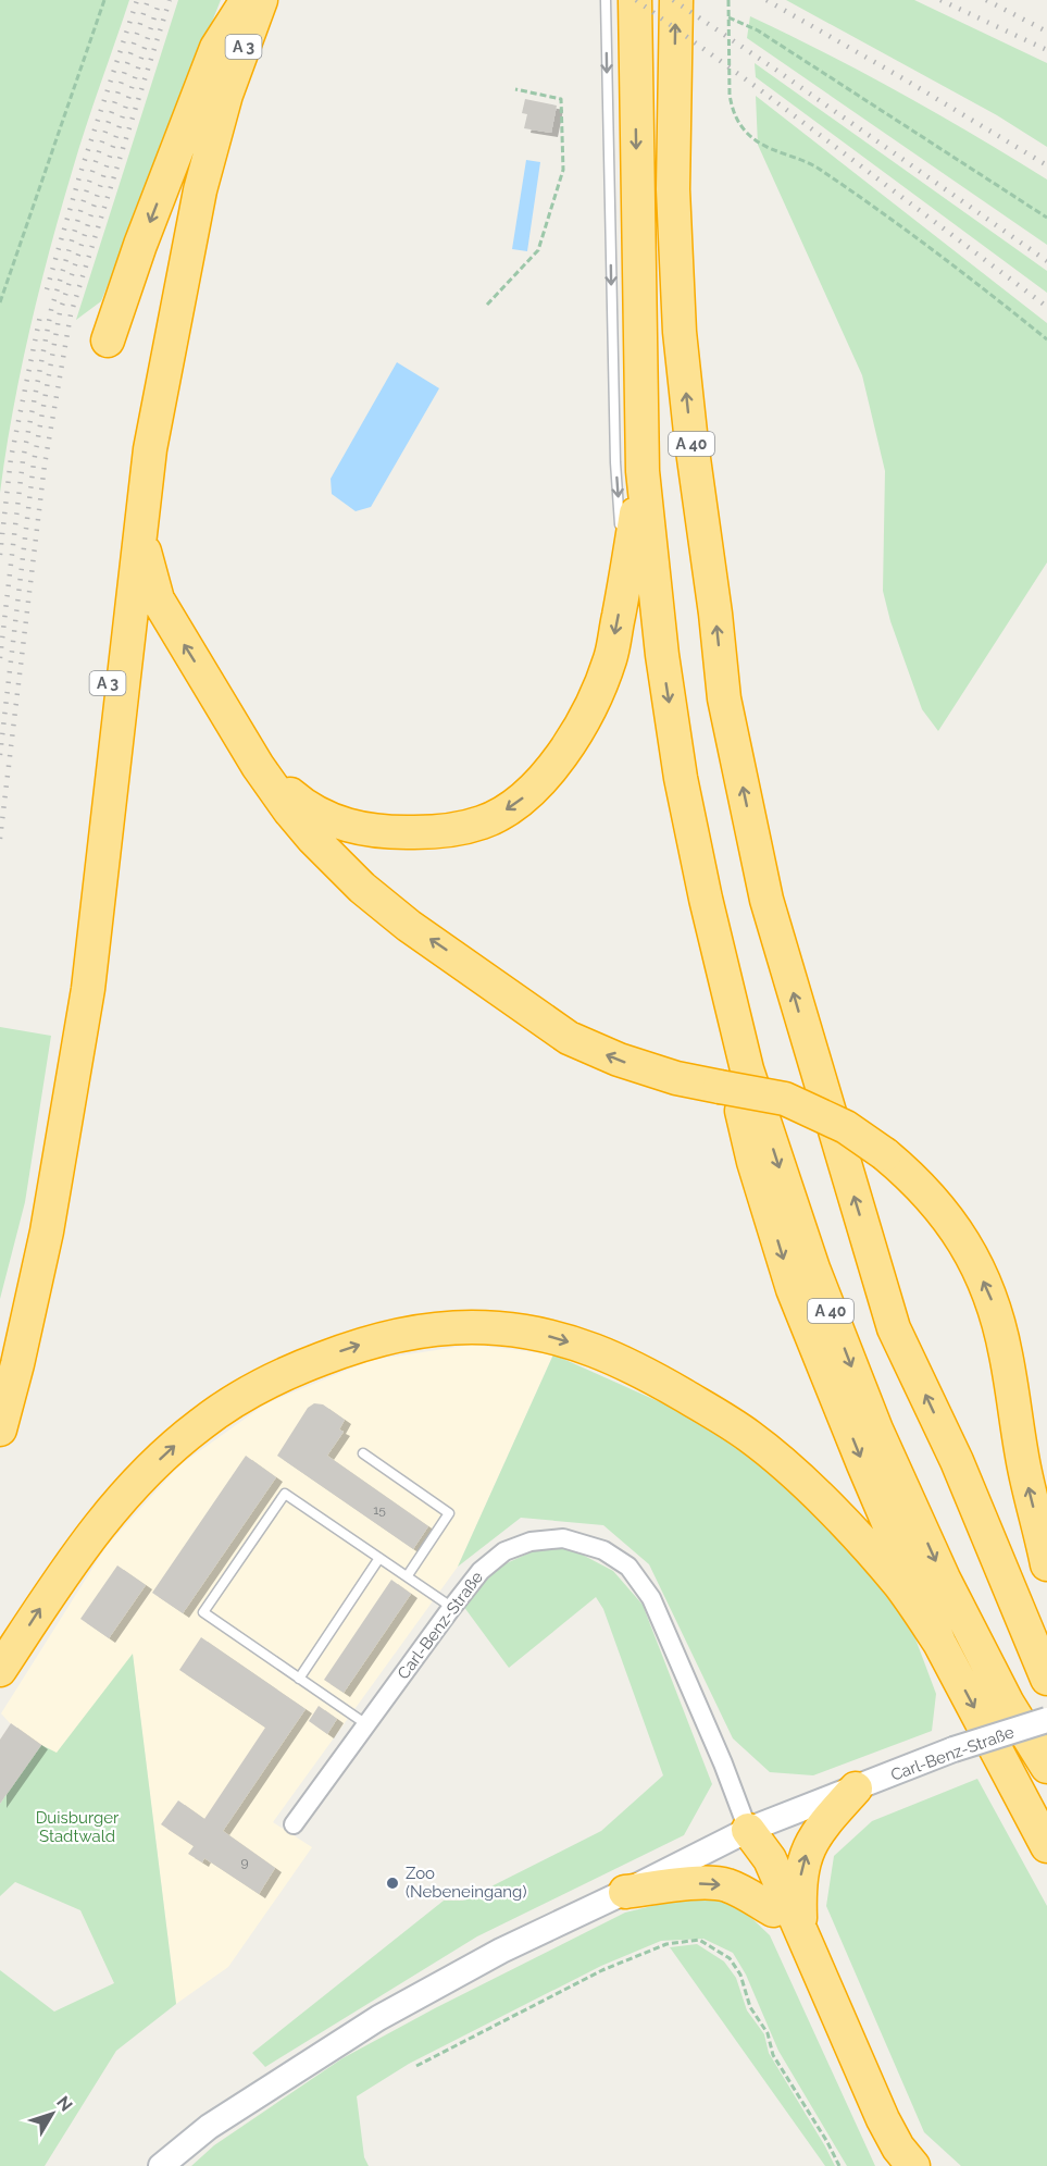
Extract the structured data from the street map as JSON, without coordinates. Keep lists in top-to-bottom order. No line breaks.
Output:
{"streets":{"highway":["A 3","A 40"],"main road":["Carl-Benz-Straße"]},"parks":["Duisburger Stadtwald"],"places":["Zoo (Nebeneingang)"],"house_numbers":["15","9"],"north":"top right"}
